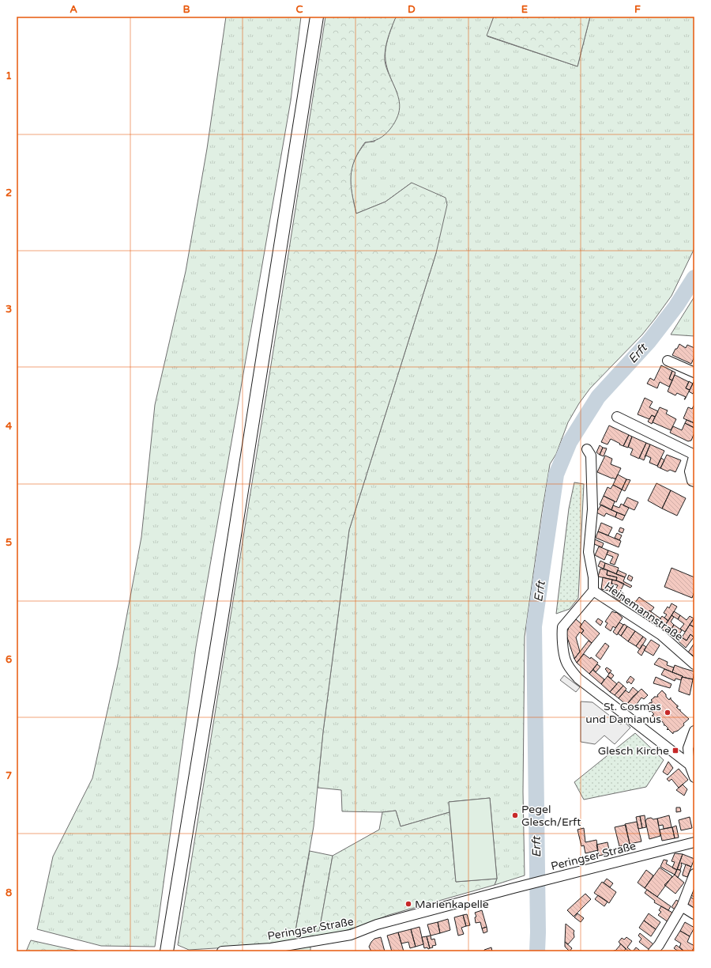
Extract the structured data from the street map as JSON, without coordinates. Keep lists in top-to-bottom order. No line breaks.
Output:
{"streets":{"street":["Heinemannstraße","Peringser Straße"]},"water":["Erft"],"places":{"other":["St. Cosmas und Damianus","Pegel Glesch/Erft","Marienkapelle"],"transit":["Glesch Kirche"]},"grid":{"columns":["A","B","C","D","E","F"],"rows":["1","2","3","4","5","6","7","8"]}}
